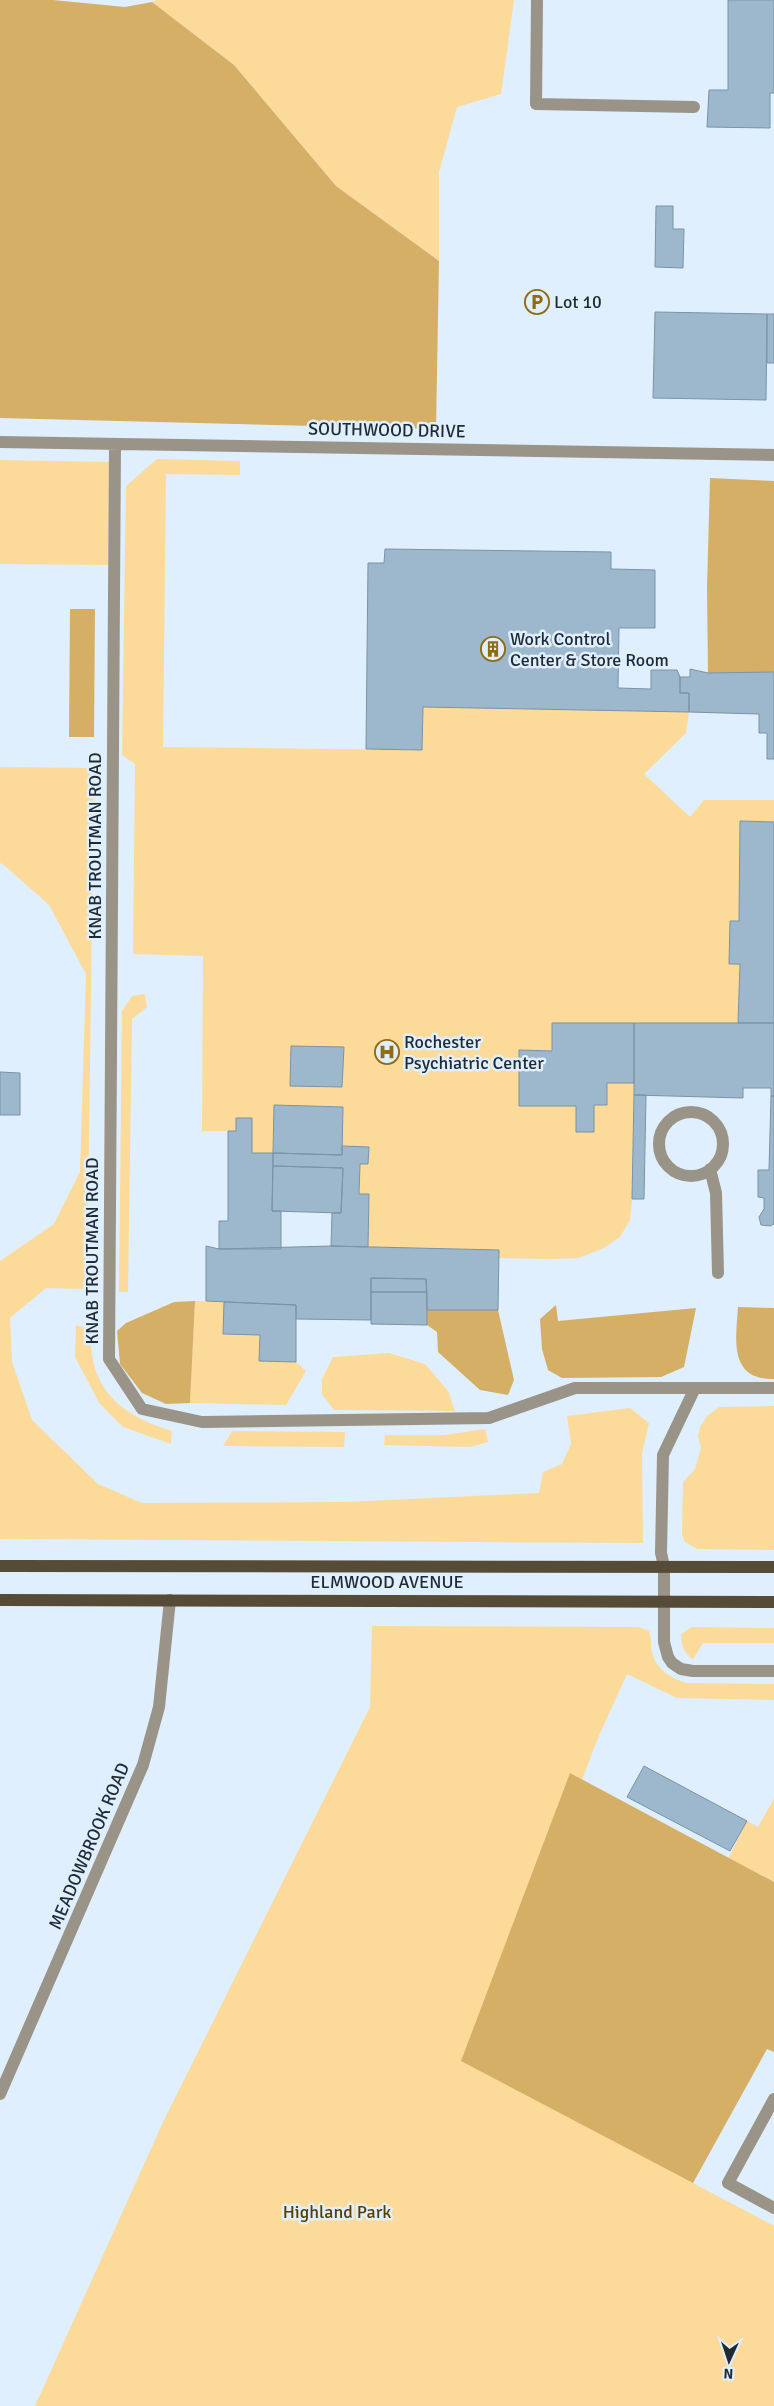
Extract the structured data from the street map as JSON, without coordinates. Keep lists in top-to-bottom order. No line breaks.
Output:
{"streets":{"main road":["ELMWOOD AVENUE"],"street":["SOUTHWOOD DRIVE","KNAB TROUTMAN ROAD","MEADOWBROOK ROAD"]},"crossings":[["SOUTHWOOD DRIVE","KNAB TROUTMAN ROAD"],["ELMWOOD AVENUE","MEADOWBROOK ROAD"]],"parks":["Highland Park"],"places":{"parking":["Lot 10"],"building":["Work Control Center & Store Room"],"hospital":["Rochester Psychiatric Center"]},"north":"bottom"}
